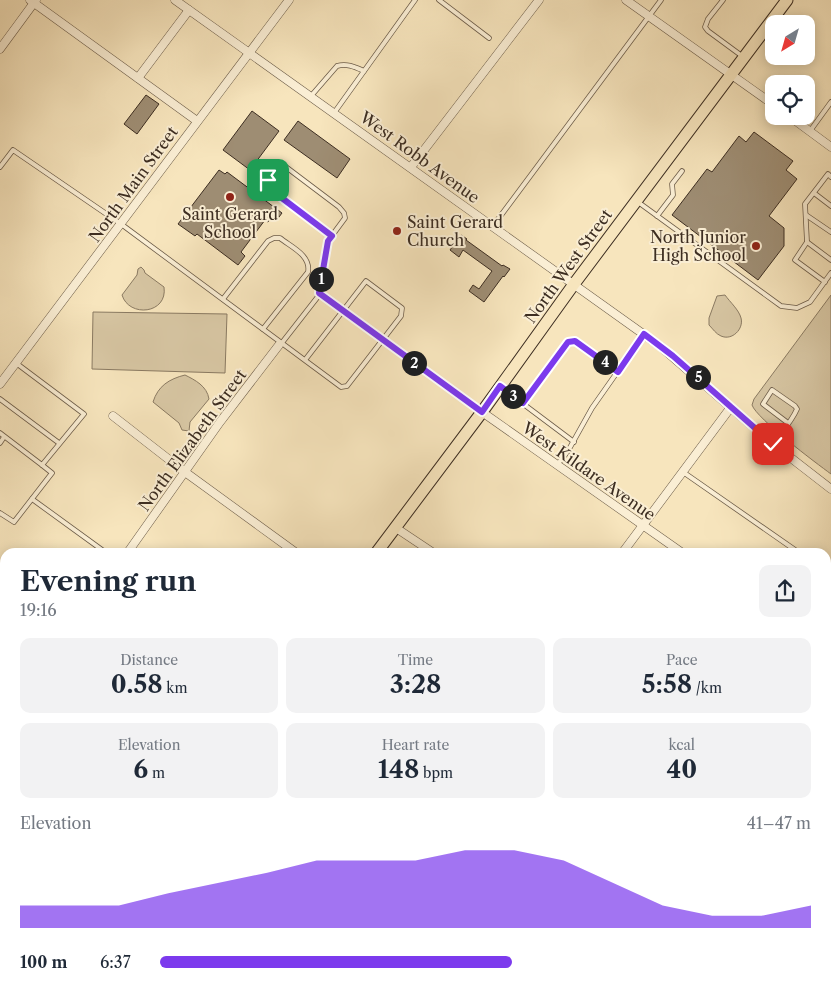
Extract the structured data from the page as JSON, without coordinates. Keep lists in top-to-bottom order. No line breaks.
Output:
{"streets":{"main road":["North West Street"],"street":["West Robb Avenue","North Main Street","North Elizabeth Street","West Kildare Avenue"]},"crossings":[["West Robb Avenue","North Main Street"],["West Robb Avenue","North West Street"],["North West Street","West Kildare Avenue"]],"places":["Saint Gerard School","Saint Gerard Church","North Junior High School"],"north":"bottom left","page":{"pins":["1","4","2","5","3"],"heading":["Evening run","19:16"],"stats":[["Distance","0.58 km"],["Time","3:28"],["Pace","5:58 /km"],["Elevation","6 m"],["Heart rate","148 bpm"],["kcal","40"]],"chart":["Elevation","41–47 m"],"list":[{"name":"100 m","note":"6:37"}]}}
